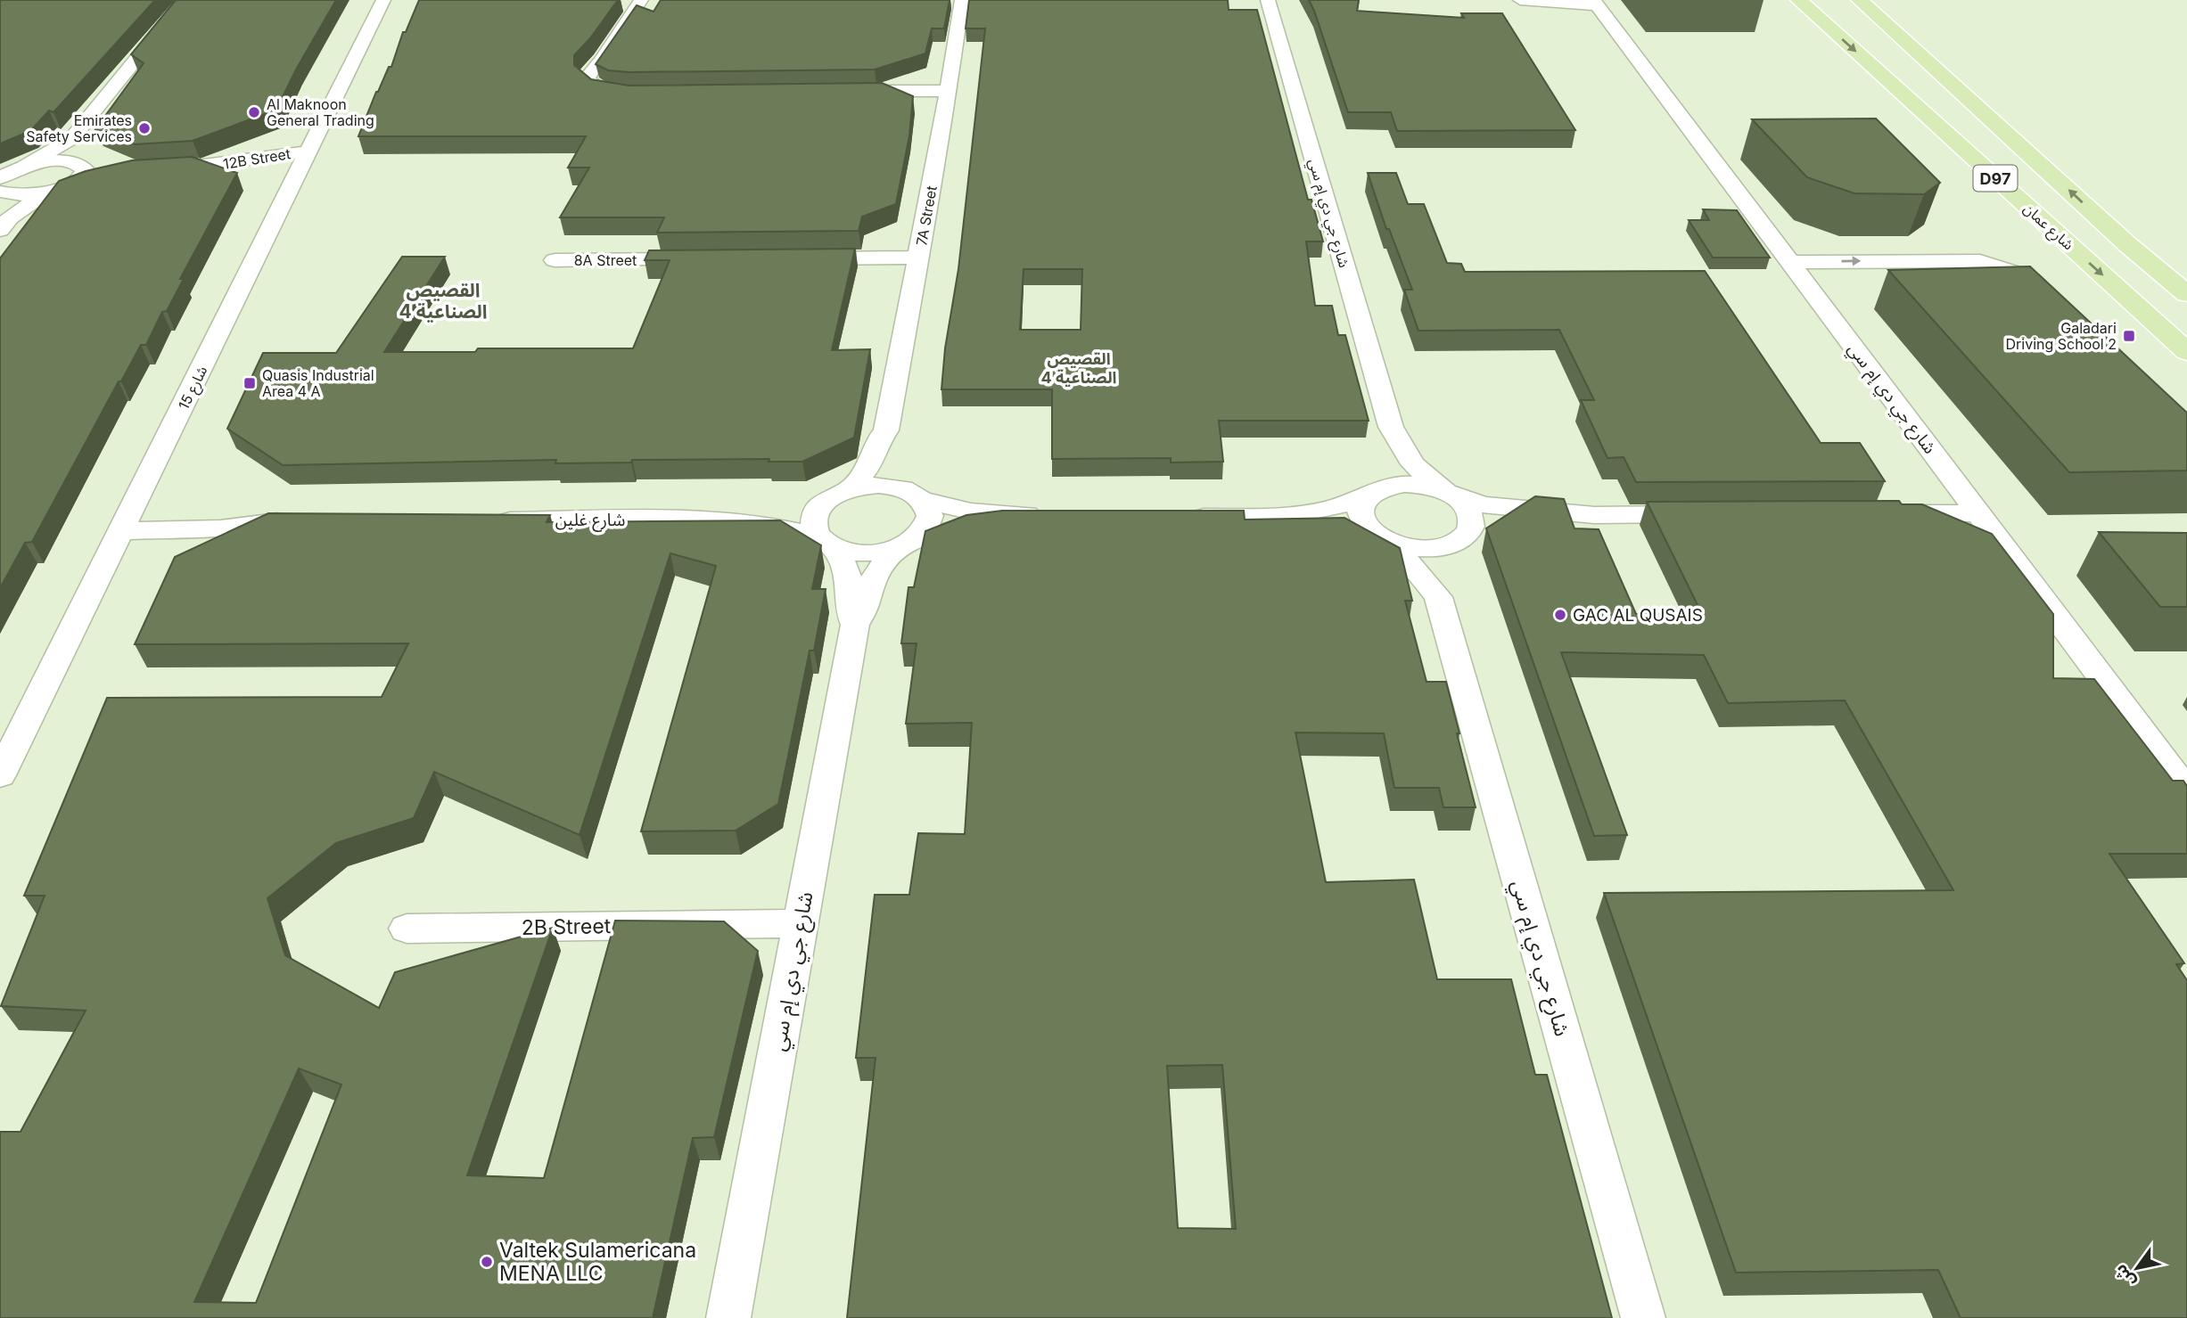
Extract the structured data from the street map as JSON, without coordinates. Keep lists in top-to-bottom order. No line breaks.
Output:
{"streets":{"main road":["D97","شارع عمان"],"street":["12B Street","شارع جي دي إم سي","7A Street","8A Street","شارع 15","شارع غلين","2B Street"]},"crossings":[["12B Street","شارع 15"],["شارع جي دي إم سي","شارع غلين"],["شارع جي دي إم سي","2B Street"]],"districts":["القصيص الصناعية 4","القصيص الصناعية 4"],"places":{"other":["Al Maknoon General Trading","Emirates Safety Services","GAC AL QUSAIS","Valtek Sulamericana MENA LLC"],"transit":["Galadari Driving School 2","Quasis Industrial Area 4 A"]},"north":"bottom left"}
